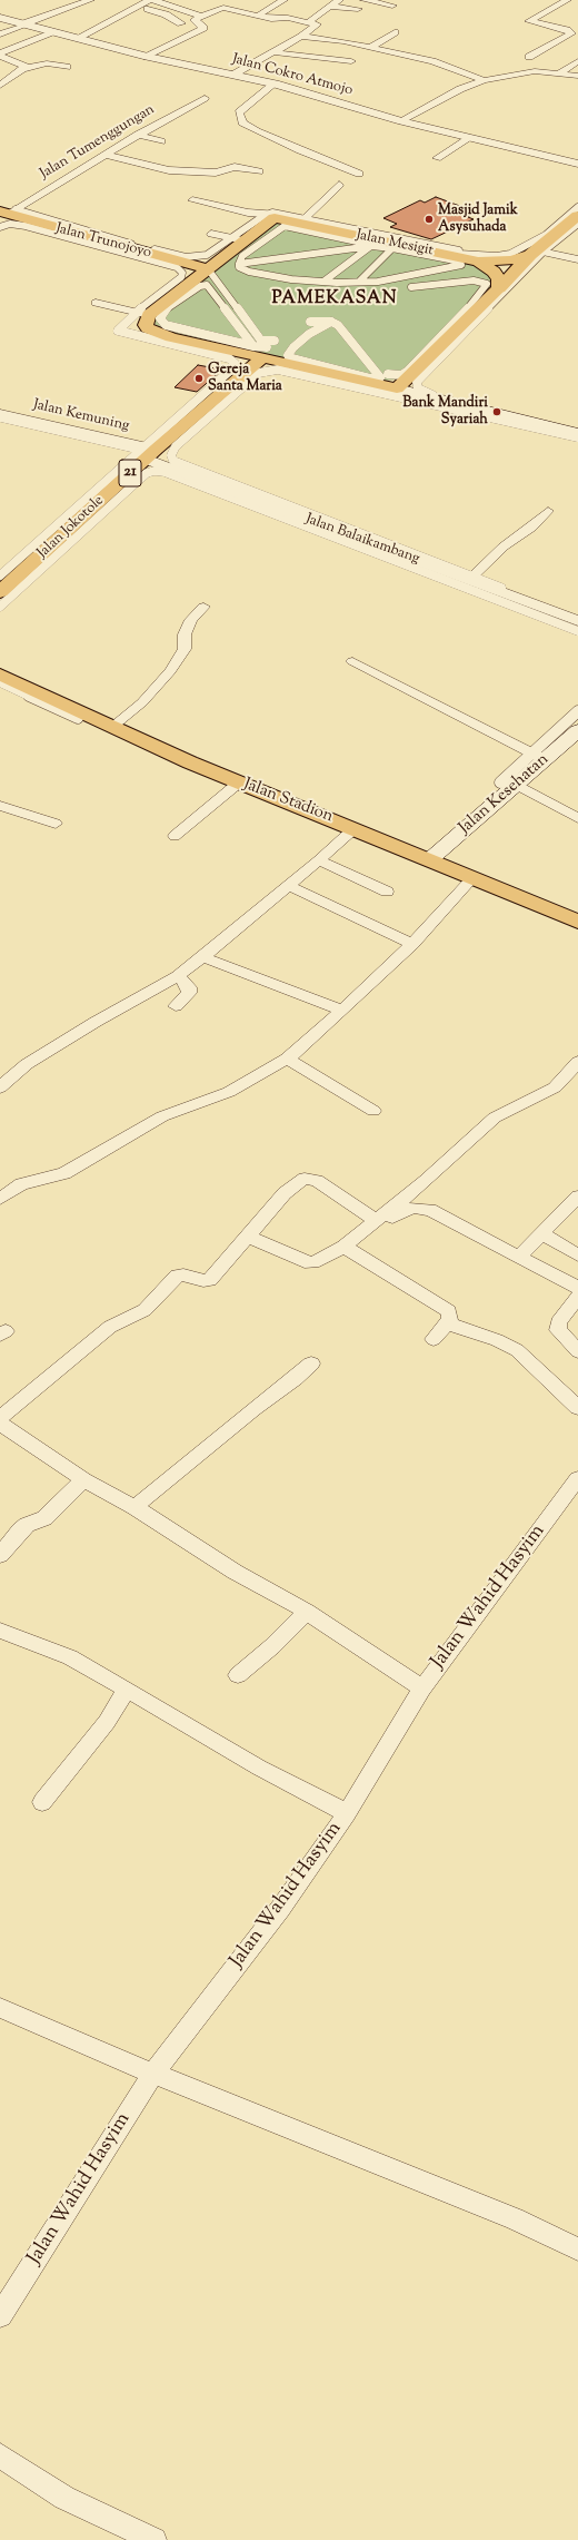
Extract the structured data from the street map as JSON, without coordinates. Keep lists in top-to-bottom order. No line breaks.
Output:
{"streets":{"main road":["Jalan Trunojoyo","Jalan Mesigit","21","Jalan Jokotole","Jalan Kesehatan","Jalan Stadion"],"street":["Jalan Cokro Atmojo","Jalan Tumenggungan","Jalan Kemuning","Jalan Balaikambang","Jalan Wahid Hasyim"]},"crossings":[["Jalan Tumenggungan","Jalan Trunojoyo"],["Jalan Kemuning","Jalan Jokotole"],["Jalan Kemuning","Jalan Balaikambang"],["Jalan Jokotole","Jalan Balaikambang"],["Jalan Kesehatan","Jalan Stadion"]],"districts":["PAMEKASAN"],"places":["Masjid Jamik Asysuhada","Gereja Santa Maria","Bank Mandiri Syariah"]}
